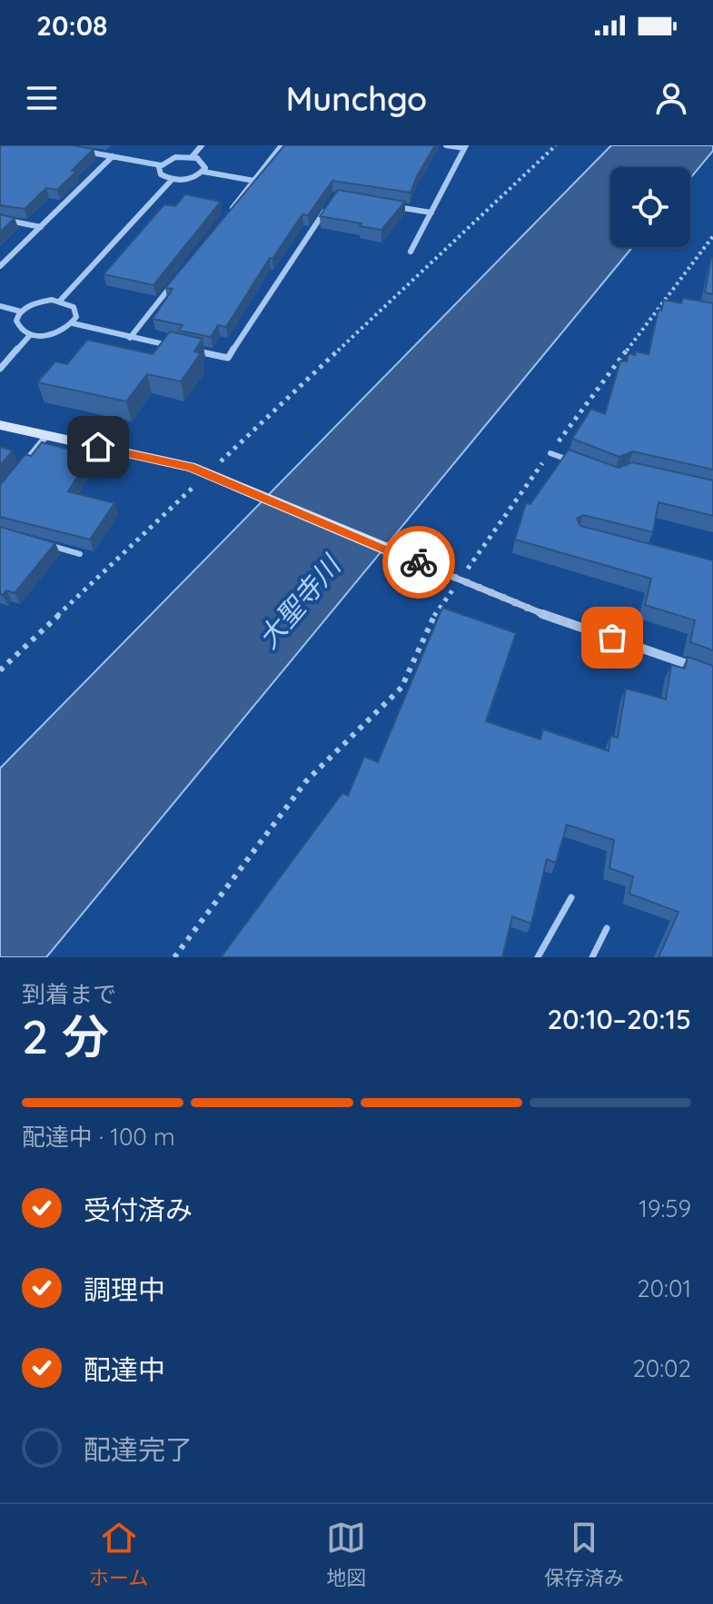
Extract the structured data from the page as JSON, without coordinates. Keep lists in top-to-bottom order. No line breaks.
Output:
{"water":["大聖寺川"],"page":{"status":"20:08","header":"Munchgo","heading":["2 分","到着まで","20:10–20:15"],"bar":"配達中 · 100 m","list":[["受付済み","19:59"],["調理中","20:01"],["配達中","20:02"],"配達完了"],"tabs":["ホーム","地図","保存済み"]}}
